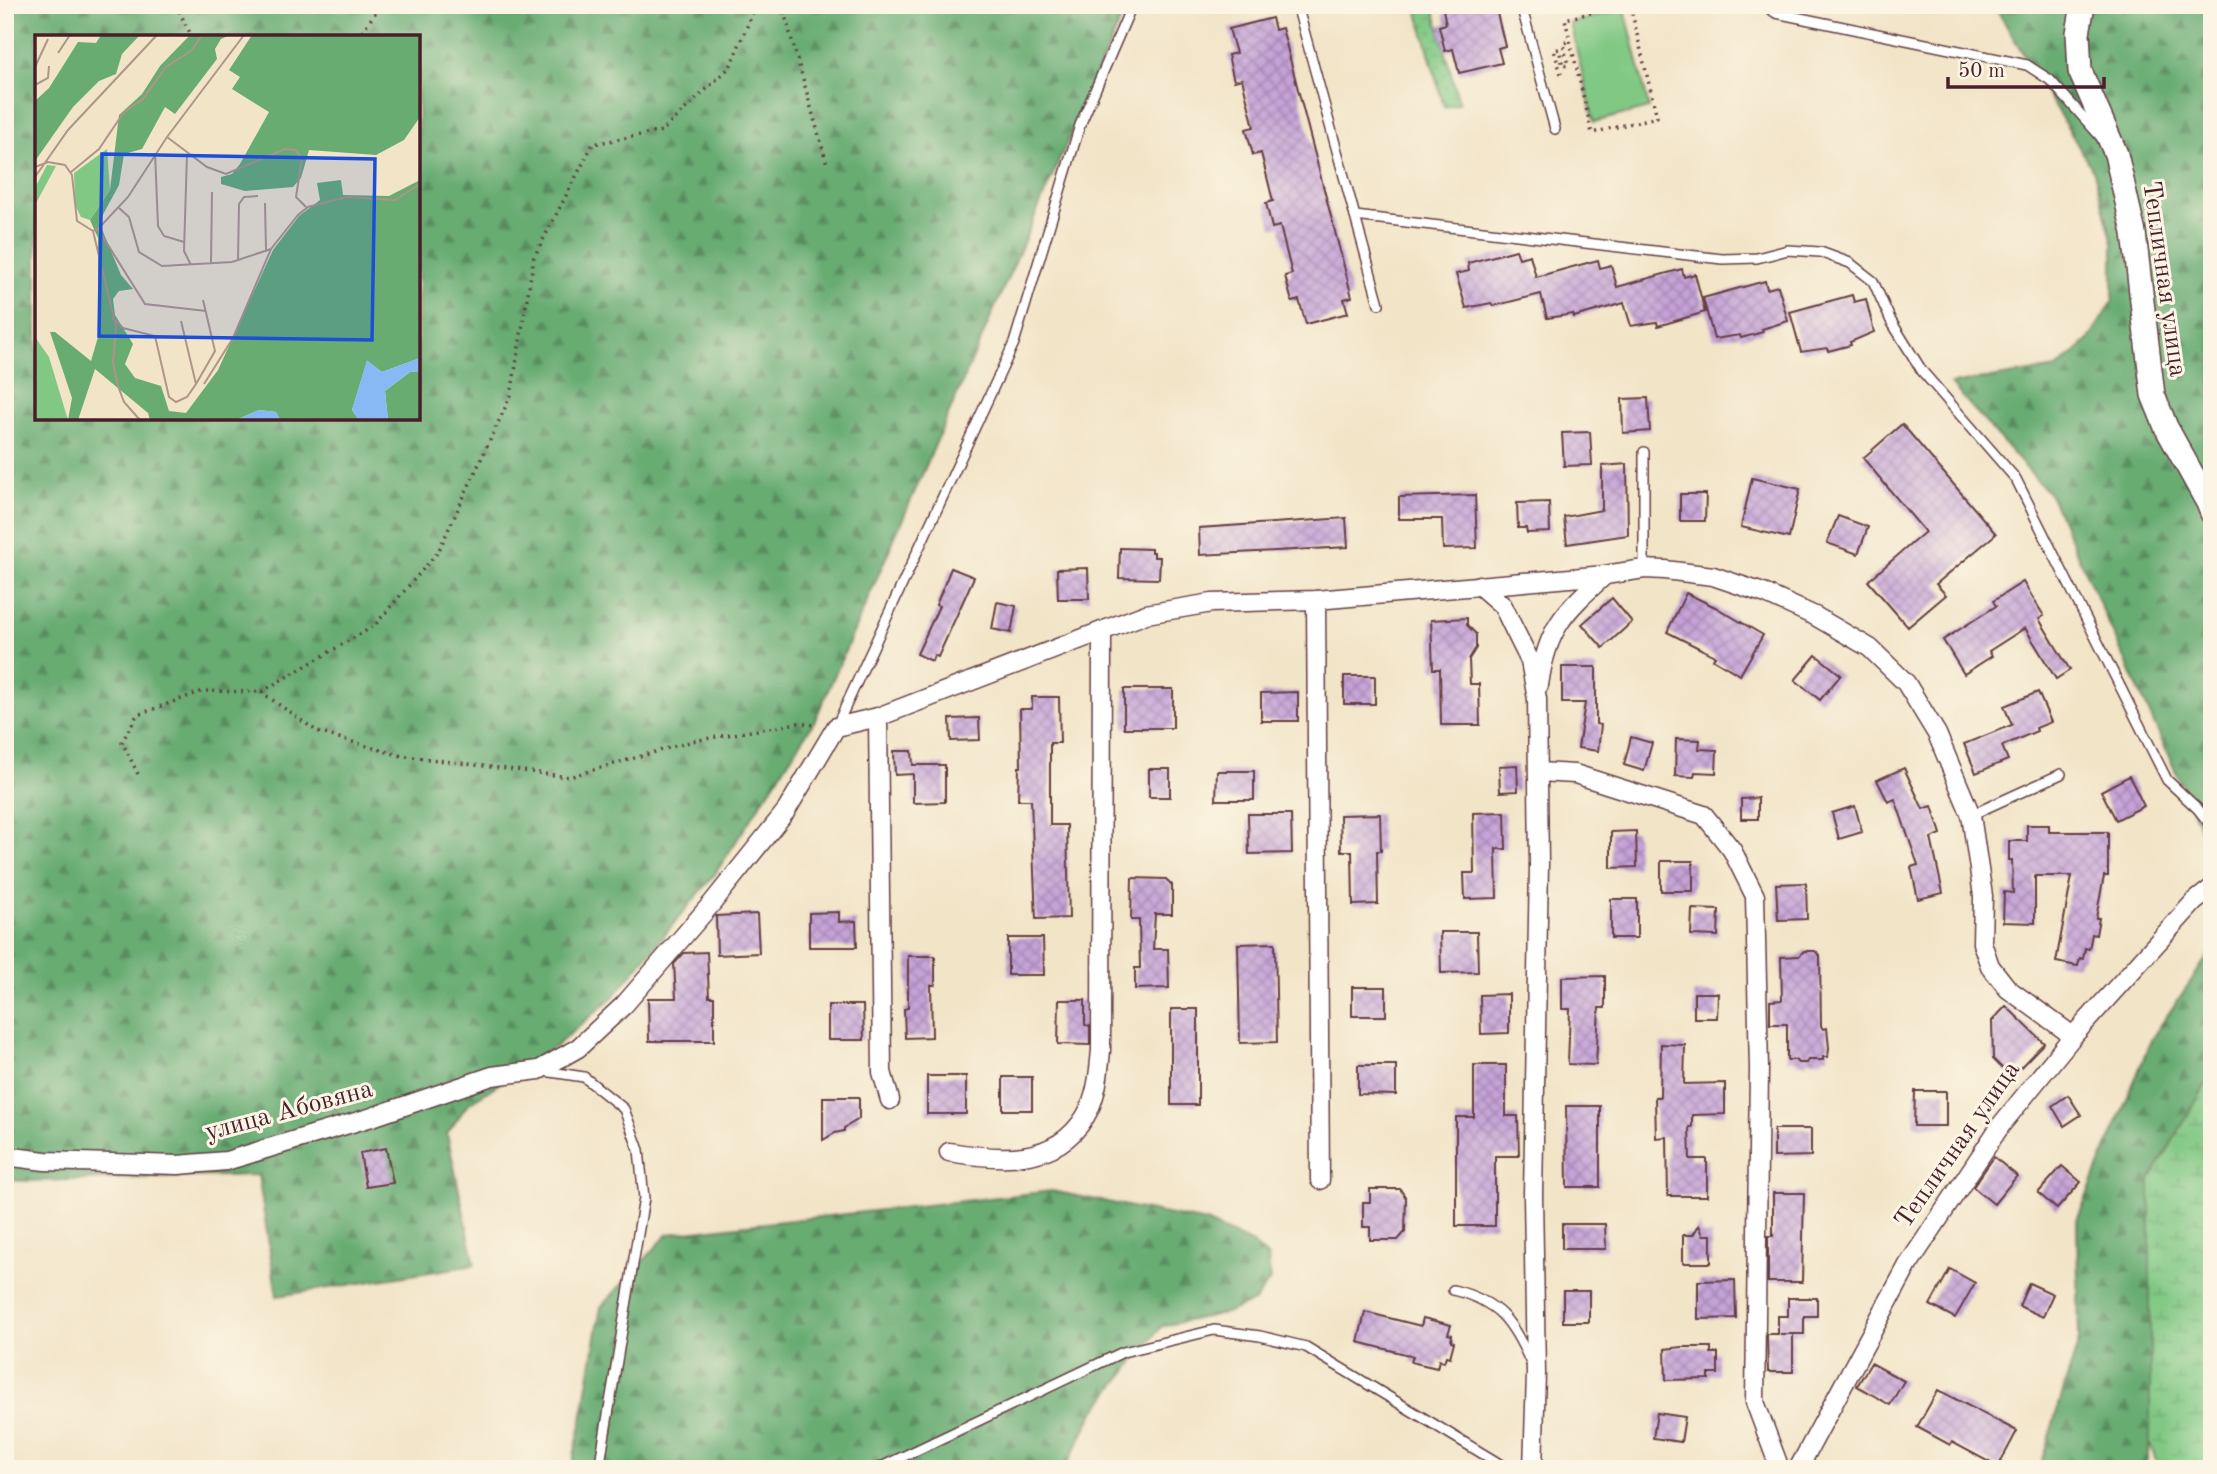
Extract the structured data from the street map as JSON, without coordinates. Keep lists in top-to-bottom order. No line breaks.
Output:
{"streets":{"street":["Тепличная улица","улица Абовяна"]},"scale_bar":"50 m"}
